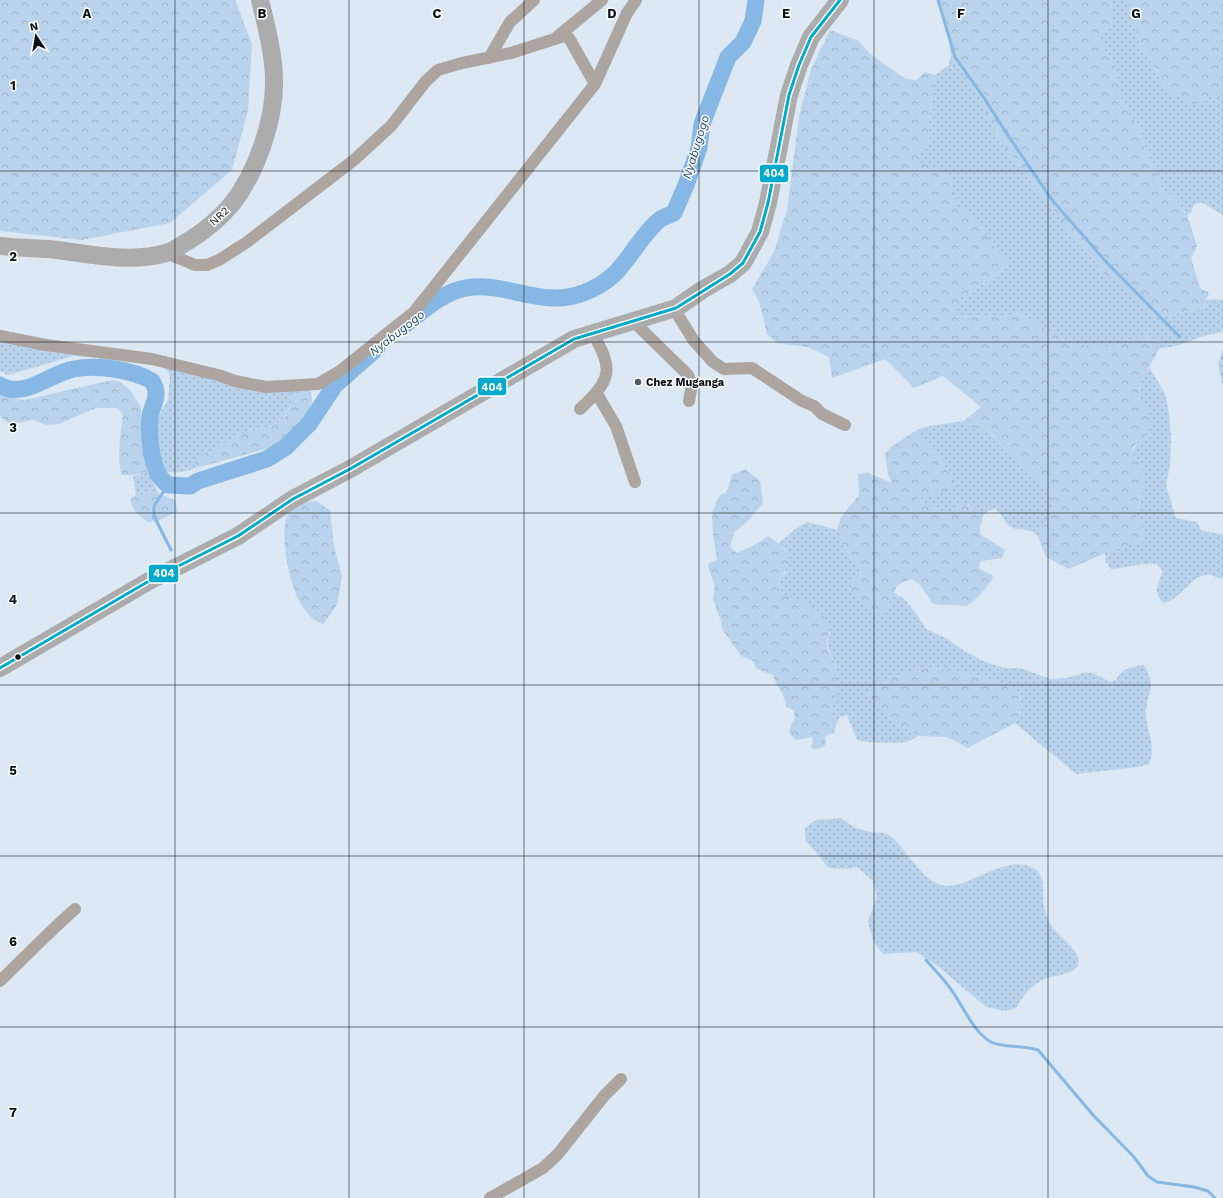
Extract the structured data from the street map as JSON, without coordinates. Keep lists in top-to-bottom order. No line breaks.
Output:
{"streets":{"highway":["NR2"]},"water":["Nyabugogo"],"places":["Chez Muganga"],"lines":["transit line 404"],"north":"top","grid":{"columns":["A","B","C","D","E","F","G"],"rows":["1","2","3","4","5","6","7"]}}
